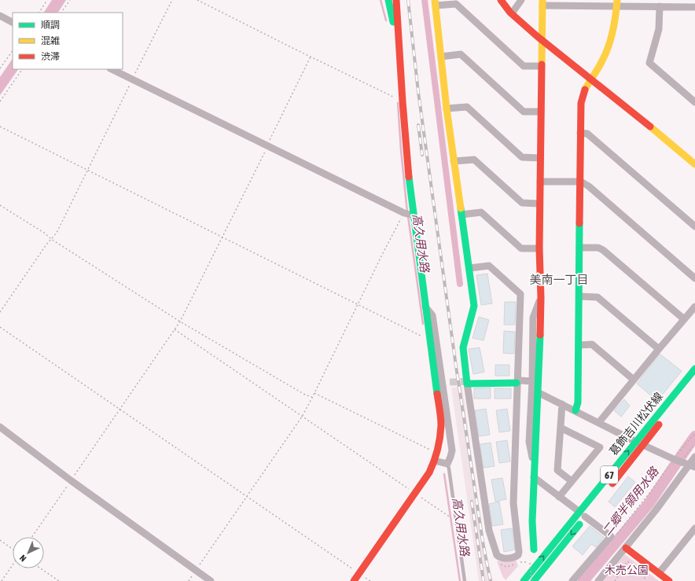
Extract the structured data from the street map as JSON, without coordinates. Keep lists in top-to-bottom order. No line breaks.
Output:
{"streets":{"street":["葛飾吉川松伏線","67"]},"districts":["美南一丁目"],"water":["高久用水路","二郷半領用水路"],"parks":["木売公園"],"legend":["順調","混雑","渋滞"],"north":"bottom left"}
